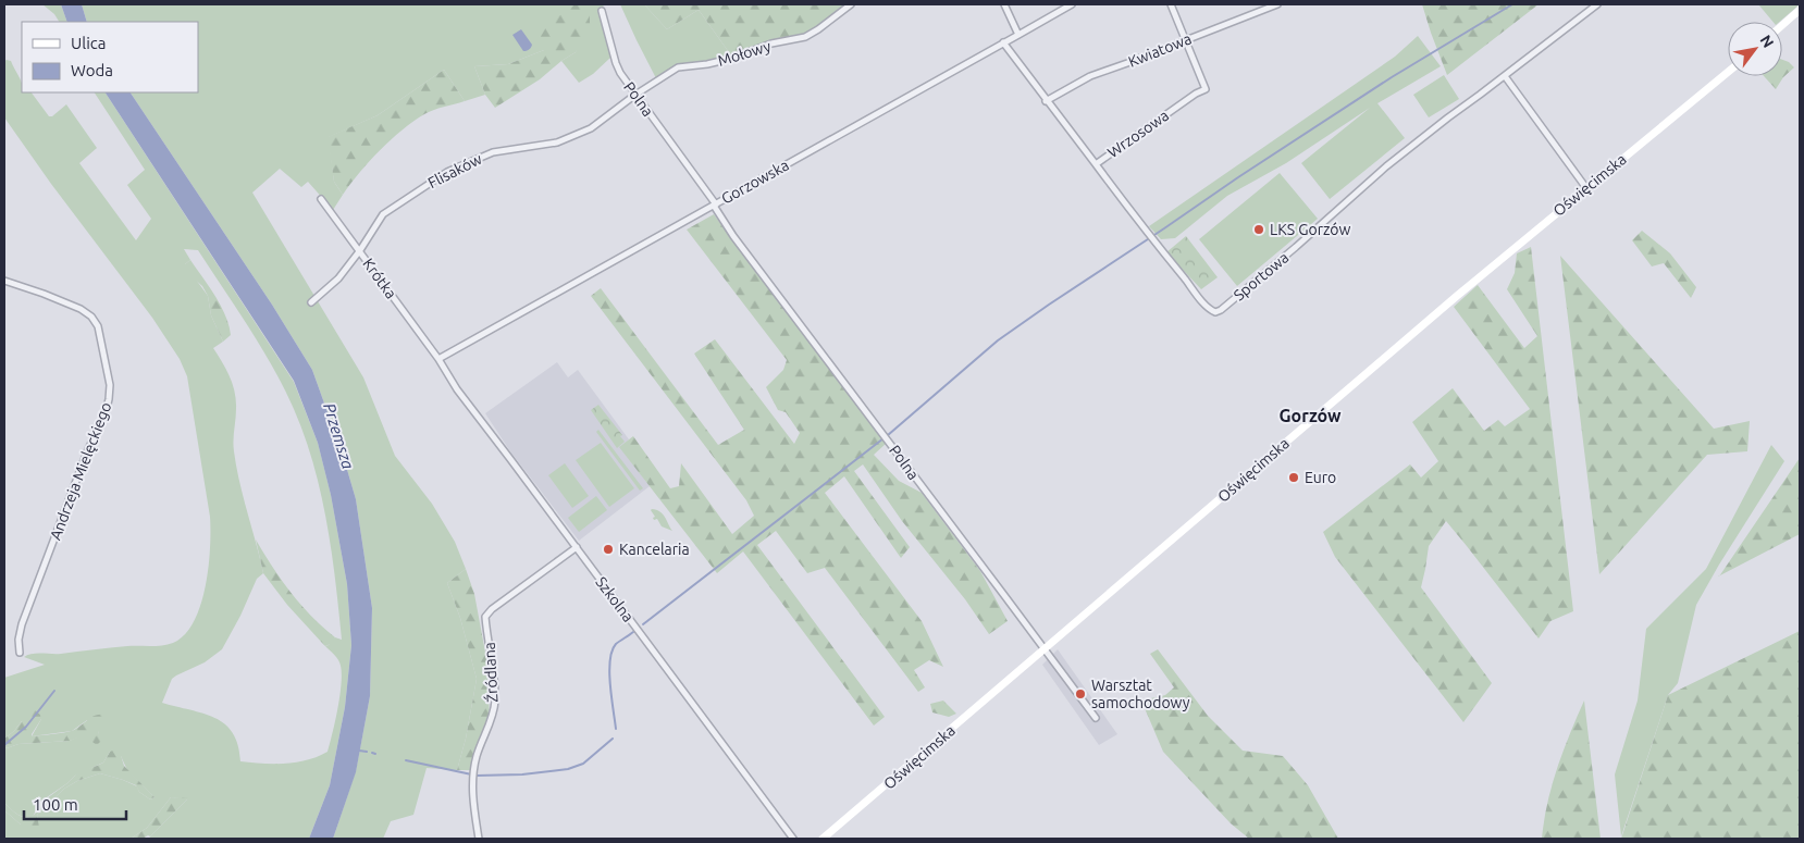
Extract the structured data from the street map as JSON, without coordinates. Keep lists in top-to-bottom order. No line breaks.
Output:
{"streets":{"street":["Kwiatowa","Mołowy","Polna","Wrzosowa","Flisaków","Gorzowska","Oświęcimska","Sportowa","Krótka","Andrzeja Mielęckiego","Szkolna","Źródlana"]},"crossings":[["Kwiatowa","Wrzosowa"],["Mołowy","Polna"],["Mołowy","Flisaków"],["Polna","Flisaków"],["Polna","Gorzowska"],["Polna","Oświęcimska"],["Wrzosowa","Gorzowska"],["Wrzosowa","Sportowa"],["Flisaków","Krótka"],["Gorzowska","Krótka"],["Gorzowska","Szkolna"],["Krótka","Szkolna"],["Szkolna","Źródlana"]],"districts":["Gorzów"],"water":["Przemsza"],"places":["LKS Gorzów","Euro","Kancelaria","Warsztat samochodowy"],"legend":["Ulica","Woda"],"scale_bar":"100 m","north":"top right"}
